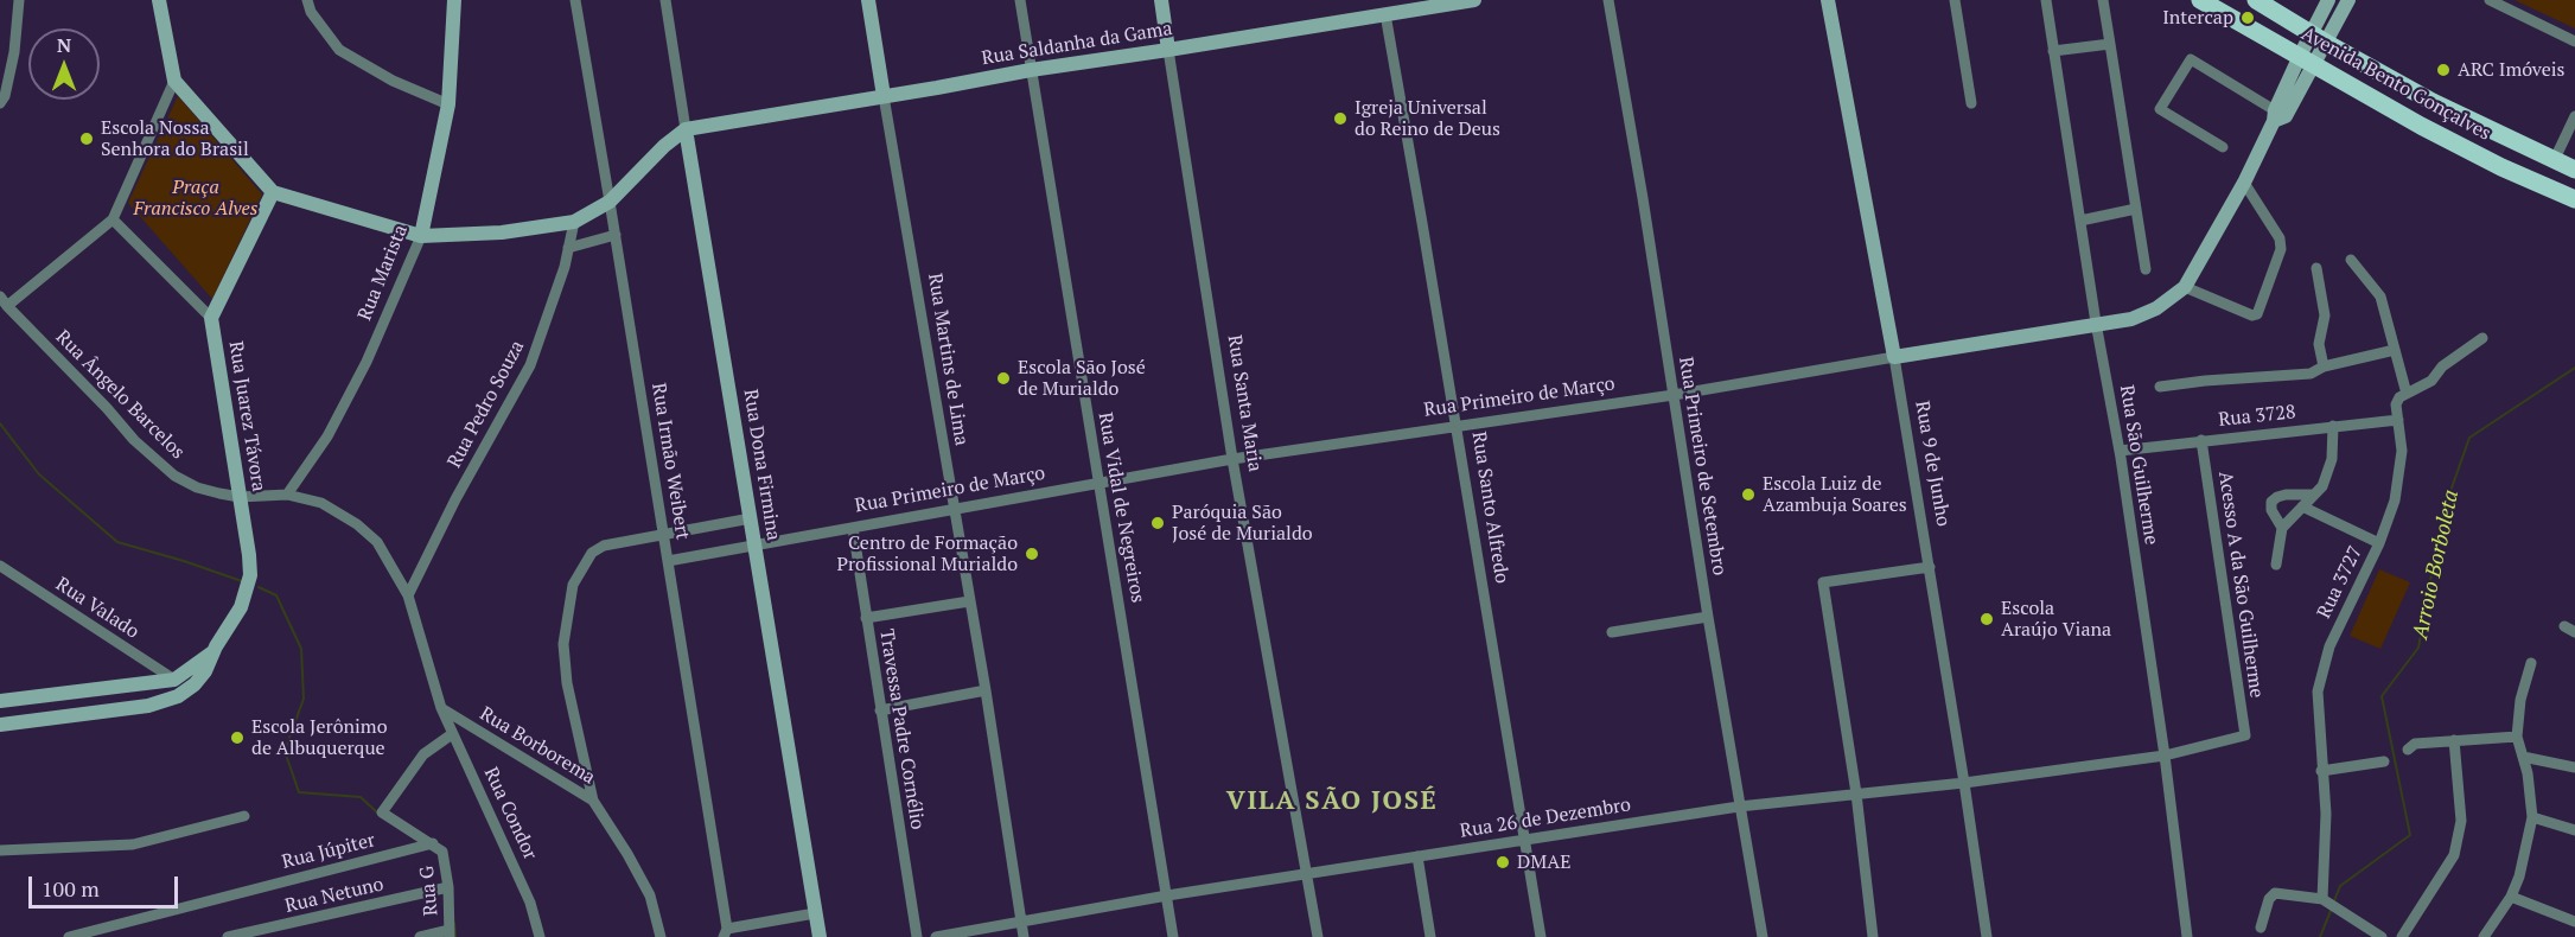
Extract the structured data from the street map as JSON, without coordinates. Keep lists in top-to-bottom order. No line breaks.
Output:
{"streets":{"main road":["Avenida Bento Gonçalves"],"street":["Rua Saldanha da Gama","Rua Marista","Rua Martins de Lima","Rua Ângelo Barcelos","Rua Primeiro de Março","Rua Santa Maria","Rua Pedro Souza","Rua Juarez Távora","Rua 3728","Rua Irmão Weibert","Rua 9 de Junho","Rua Dona Firmina","Rua São Guilherme","Rua Primeiro de Setembro","Rua Vidal de Negreiros","Rua Santo Alfredo","Rua 3727","Acesso A da São Guilherme","Rua Valado","Travessa Padre Cornélio","Rua Borborema","Rua Condor","Rua 26 de Dezembro","Rua Júpiter","Rua G","Rua Netuno"]},"crossings":[["Rua Saldanha da Gama","Rua Martins de Lima"],["Rua Saldanha da Gama","Rua Santa Maria"],["Rua Saldanha da Gama","Rua Dona Firmina"],["Rua Saldanha da Gama","Rua Vidal de Negreiros"],["Rua Saldanha da Gama","Rua Santo Alfredo"],["Avenida Bento Gonçalves","Rua Primeiro de Março"],["Rua Marista","Rua Ângelo Barcelos"],["Rua Martins de Lima","Rua Primeiro de Março"],["Rua Martins de Lima","Rua 26 de Dezembro"],["Rua Ângelo Barcelos","Rua Pedro Souza"],["Rua Ângelo Barcelos","Rua Juarez Távora"],["Rua Ângelo Barcelos","Rua Borborema"],["Rua Ângelo Barcelos","Rua Condor"],["Rua Primeiro de Março","Rua Santa Maria"],["Rua Primeiro de Março","Rua Irmão Weibert"],["Rua Primeiro de Março","Rua 9 de Junho"],["Rua Primeiro de Março","Rua Dona Firmina"],["Rua Primeiro de Março","Rua São Guilherme"],["Rua Primeiro de Março","Rua Primeiro de Setembro"],["Rua Primeiro de Março","Rua Vidal de Negreiros"],["Rua Primeiro de Março","Rua Santo Alfredo"],["Rua Primeiro de Março","Travessa Padre Cornélio"],["Rua Santa Maria","Rua 26 de Dezembro"],["Rua 3728","Rua São Guilherme"],["Rua 3728","Rua 3727"],["Rua 3728","Acesso A da São Guilherme"],["Rua 9 de Junho","Rua 26 de Dezembro"],["Rua São Guilherme","Rua 26 de Dezembro"],["Rua Primeiro de Setembro","Rua 26 de Dezembro"],["Rua Vidal de Negreiros","Rua 26 de Dezembro"],["Rua Santo Alfredo","Rua 26 de Dezembro"],["Acesso A da São Guilherme","Rua 26 de Dezembro"],["Rua Borborema","Rua Condor"],["Rua Condor","Rua G"],["Rua Júpiter","Rua G"],["Rua G","Rua Netuno"]],"districts":["VILA SÃO JOSÉ"],"water":["Arroio Borboleta"],"parks":["Praça Francisco Alves"],"places":["Intercap","ARC Imóveis","Igreja Universal do Reino de Deus","Escola Nossa Senhora do Brasil","Escola São José de Murialdo","Escola Luiz de Azambuja Soares","Paróquia São José de Murialdo","Centro de Formação Profissional Murialdo","Escola Araújo Viana","Escola Jerônimo de Albuquerque","DMAE"],"scale_bar":"100 m","north":"top"}
